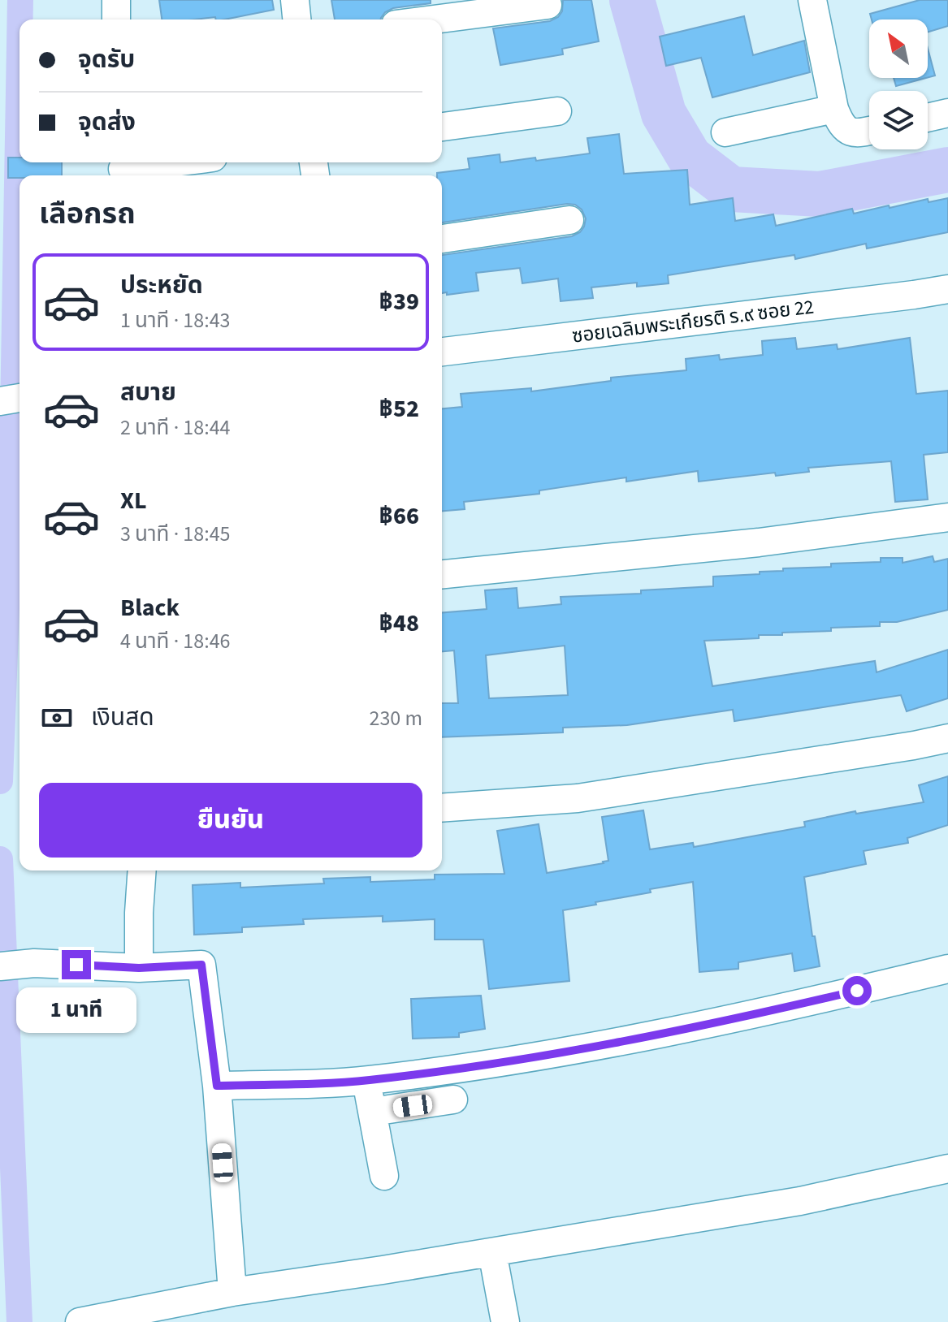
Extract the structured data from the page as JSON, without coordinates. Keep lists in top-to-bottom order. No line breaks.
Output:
{"streets":{"street":["ซอยเฉลิมพระเกียรติ ร.๙ ซอย 22"]},"north":"top left","page":{"banner":["จุดรับ","จุดส่ง"],"heading":"เลือกรถ","list":[{"name":"ประหยัด","note":"1 นาที · 18:43","value":"฿39"},{"name":"สบาย","note":"2 นาที · 18:44","value":"฿52"},{"name":"XL","note":"3 นาที · 18:45","value":"฿66"},{"name":"Black","note":"4 นาที · 18:46","value":"฿48"}],"pay":["เงินสด","230 m"],"buttons":"ยืนยัน","bubble":"1 นาที"}}
